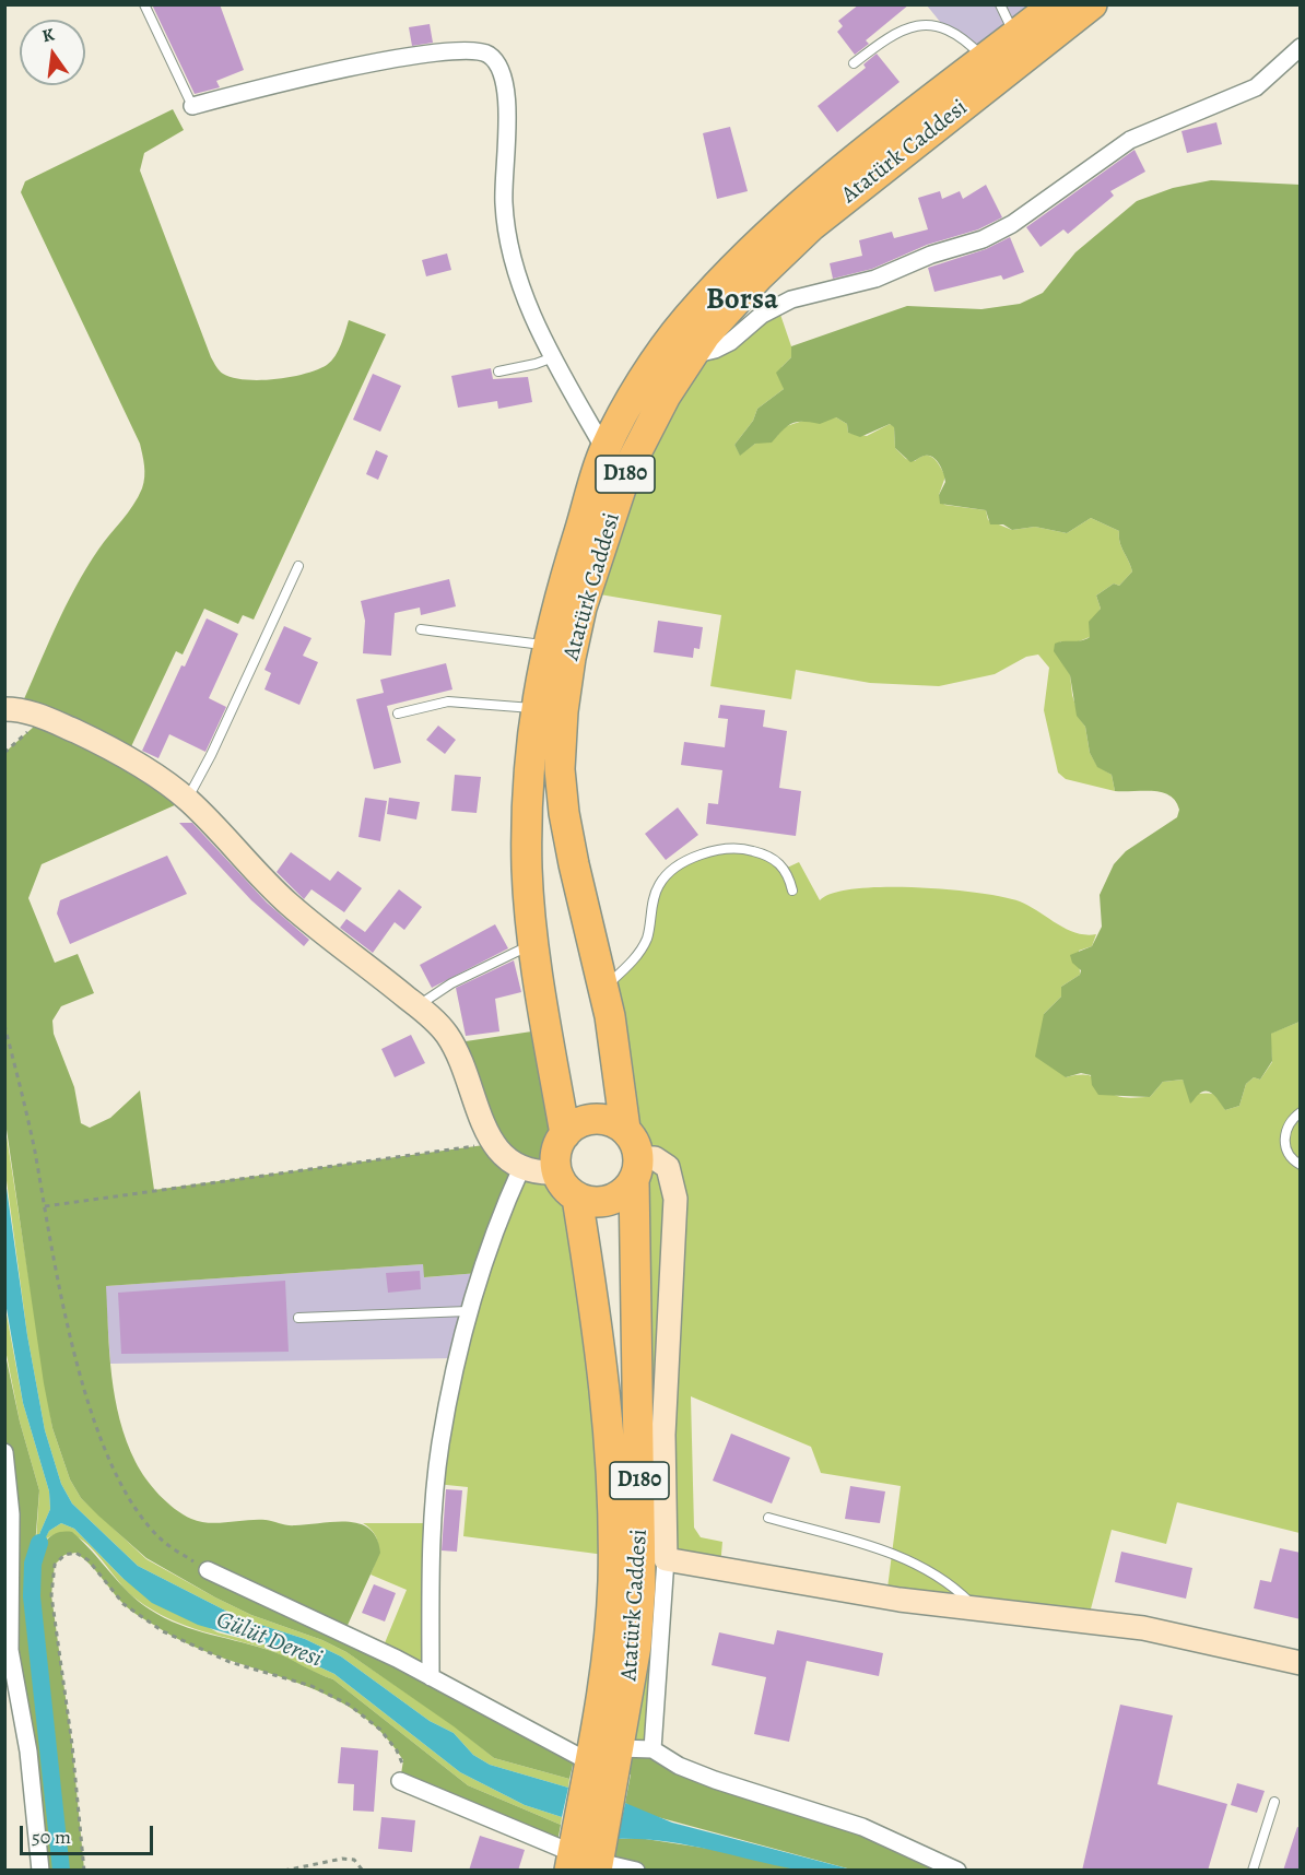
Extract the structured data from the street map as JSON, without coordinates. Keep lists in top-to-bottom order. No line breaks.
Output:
{"streets":{"highway":["Atatürk Caddesi","D180"]},"districts":["Borsa"],"water":["Gülüt Deresi"],"scale_bar":"50 m","north":"top"}
